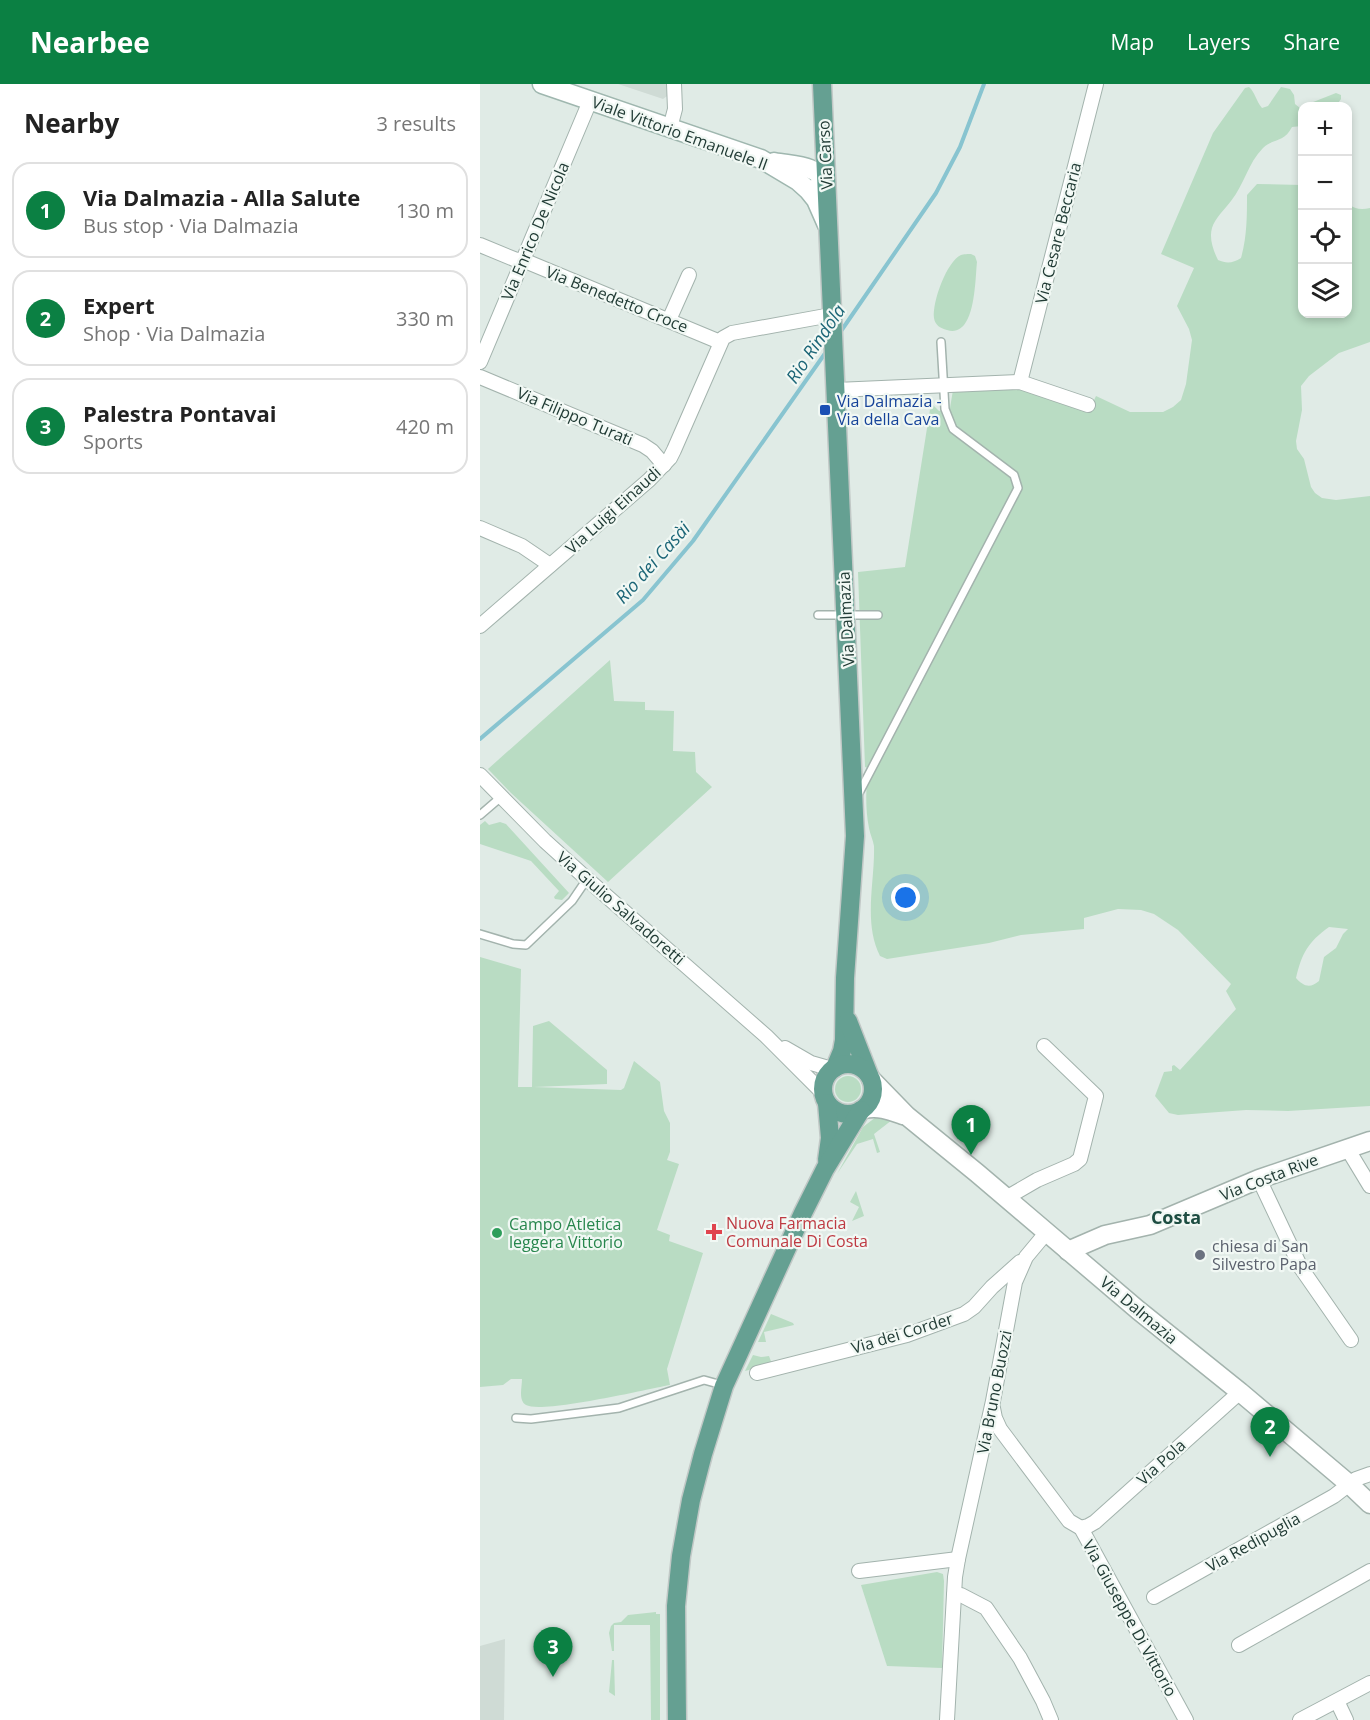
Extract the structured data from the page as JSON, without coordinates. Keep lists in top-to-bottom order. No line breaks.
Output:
{"streets":{"main road":["Via Carso","Via Dalmazia"],"street":["Viale Vittorio Emanuele II","Via Enrico De Nicola","Via Cesare Beccaria","Via Benedetto Croce","Via Filippo Turati","Via Luigi Einaudi","Via Giulio Salvadoretti","Via Costa Rive","Via dei Corder","Via Bruno Buozzi","Via Pola","Via Redipuglia","Via Giuseppe Di Vittorio"]},"crossings":[["Viale Vittorio Emanuele II","Via Carso"],["Viale Vittorio Emanuele II","Via Enrico De Nicola"],["Viale Vittorio Emanuele II","Via Dalmazia"],["Via Carso","Via Dalmazia"],["Via Enrico De Nicola","Via Benedetto Croce"],["Via Benedetto Croce","Via Luigi Einaudi"],["Via Filippo Turati","Via Luigi Einaudi"],["Via Dalmazia","Via Giulio Salvadoretti"],["Via Dalmazia","Via Costa Rive"],["Via Dalmazia","Via Bruno Buozzi"],["Via Dalmazia","Via Pola"],["Via Dalmazia","Via Redipuglia"],["Via dei Corder","Via Bruno Buozzi"],["Via Bruno Buozzi","Via Giuseppe Di Vittorio"],["Via Pola","Via Giuseppe Di Vittorio"]],"districts":["Costa"],"water":["Rio Rindola","Rio dei Casài"],"places":{"transit":["Via Dalmazia - Via della Cava"],"health":["Nuova Farmacia Comunale Di Costa"],"other":["Campo Atletica leggera Vittorio","chiesa di San Silvestro Papa"]},"page":{"header":"Nearbee","nav":["Map","Layers","Share"],"heading":["Nearby","3 results"],"map_buttons":["+","−"],"list":[{"mark":"1","name":"Via Dalmazia - Alla Salute","note":"Bus stop · Via Dalmazia","value":"130 m"},{"mark":"2","name":"Expert","note":"Shop · Via Dalmazia","value":"330 m"},{"mark":"3","name":"Palestra Pontavai","note":"Sports","value":"420 m"}],"pins":["1","2","3"]}}
